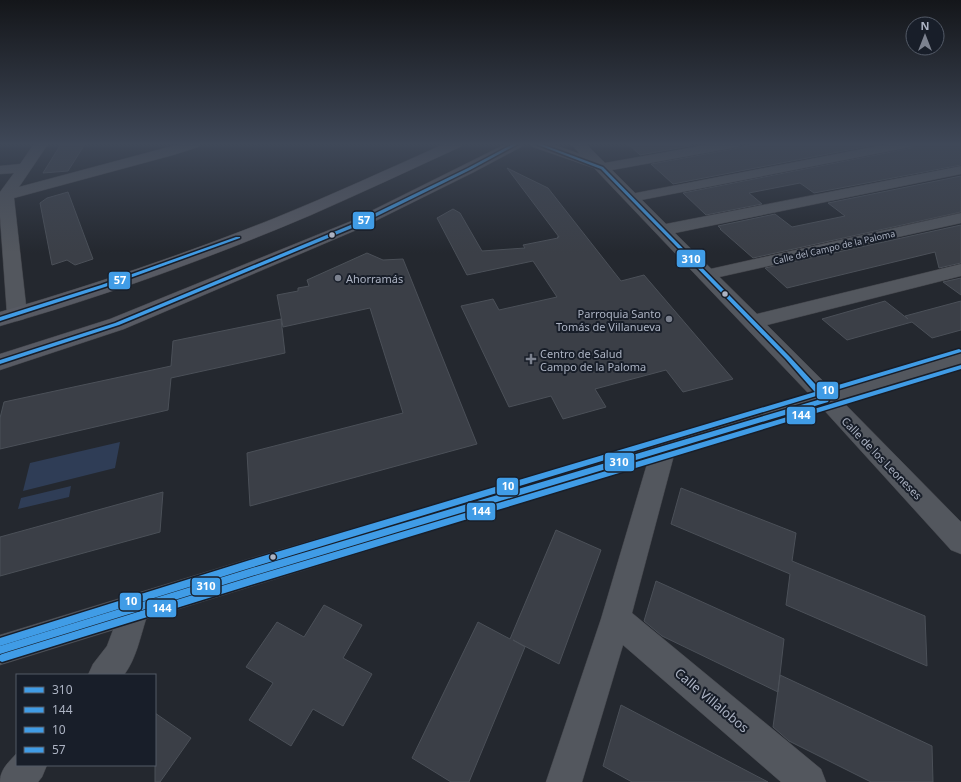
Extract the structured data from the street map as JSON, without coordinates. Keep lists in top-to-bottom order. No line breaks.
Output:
{"streets":{"street":["Calle del Campo de la Paloma","Calle de los Leoneses","Calle Villalobos"]},"crossings":[["Calle del Campo de la Paloma","Calle de los Leoneses"]],"places":{"other":["Ahorramás","Parroquia Santo Tomás de Villanueva"],"health":["Centro de Salud Campo de la Paloma"]},"lines":["transit line 310","transit line 57","transit line 10","transit line 144"],"legend":["310","144","10","57"],"north":"top"}
